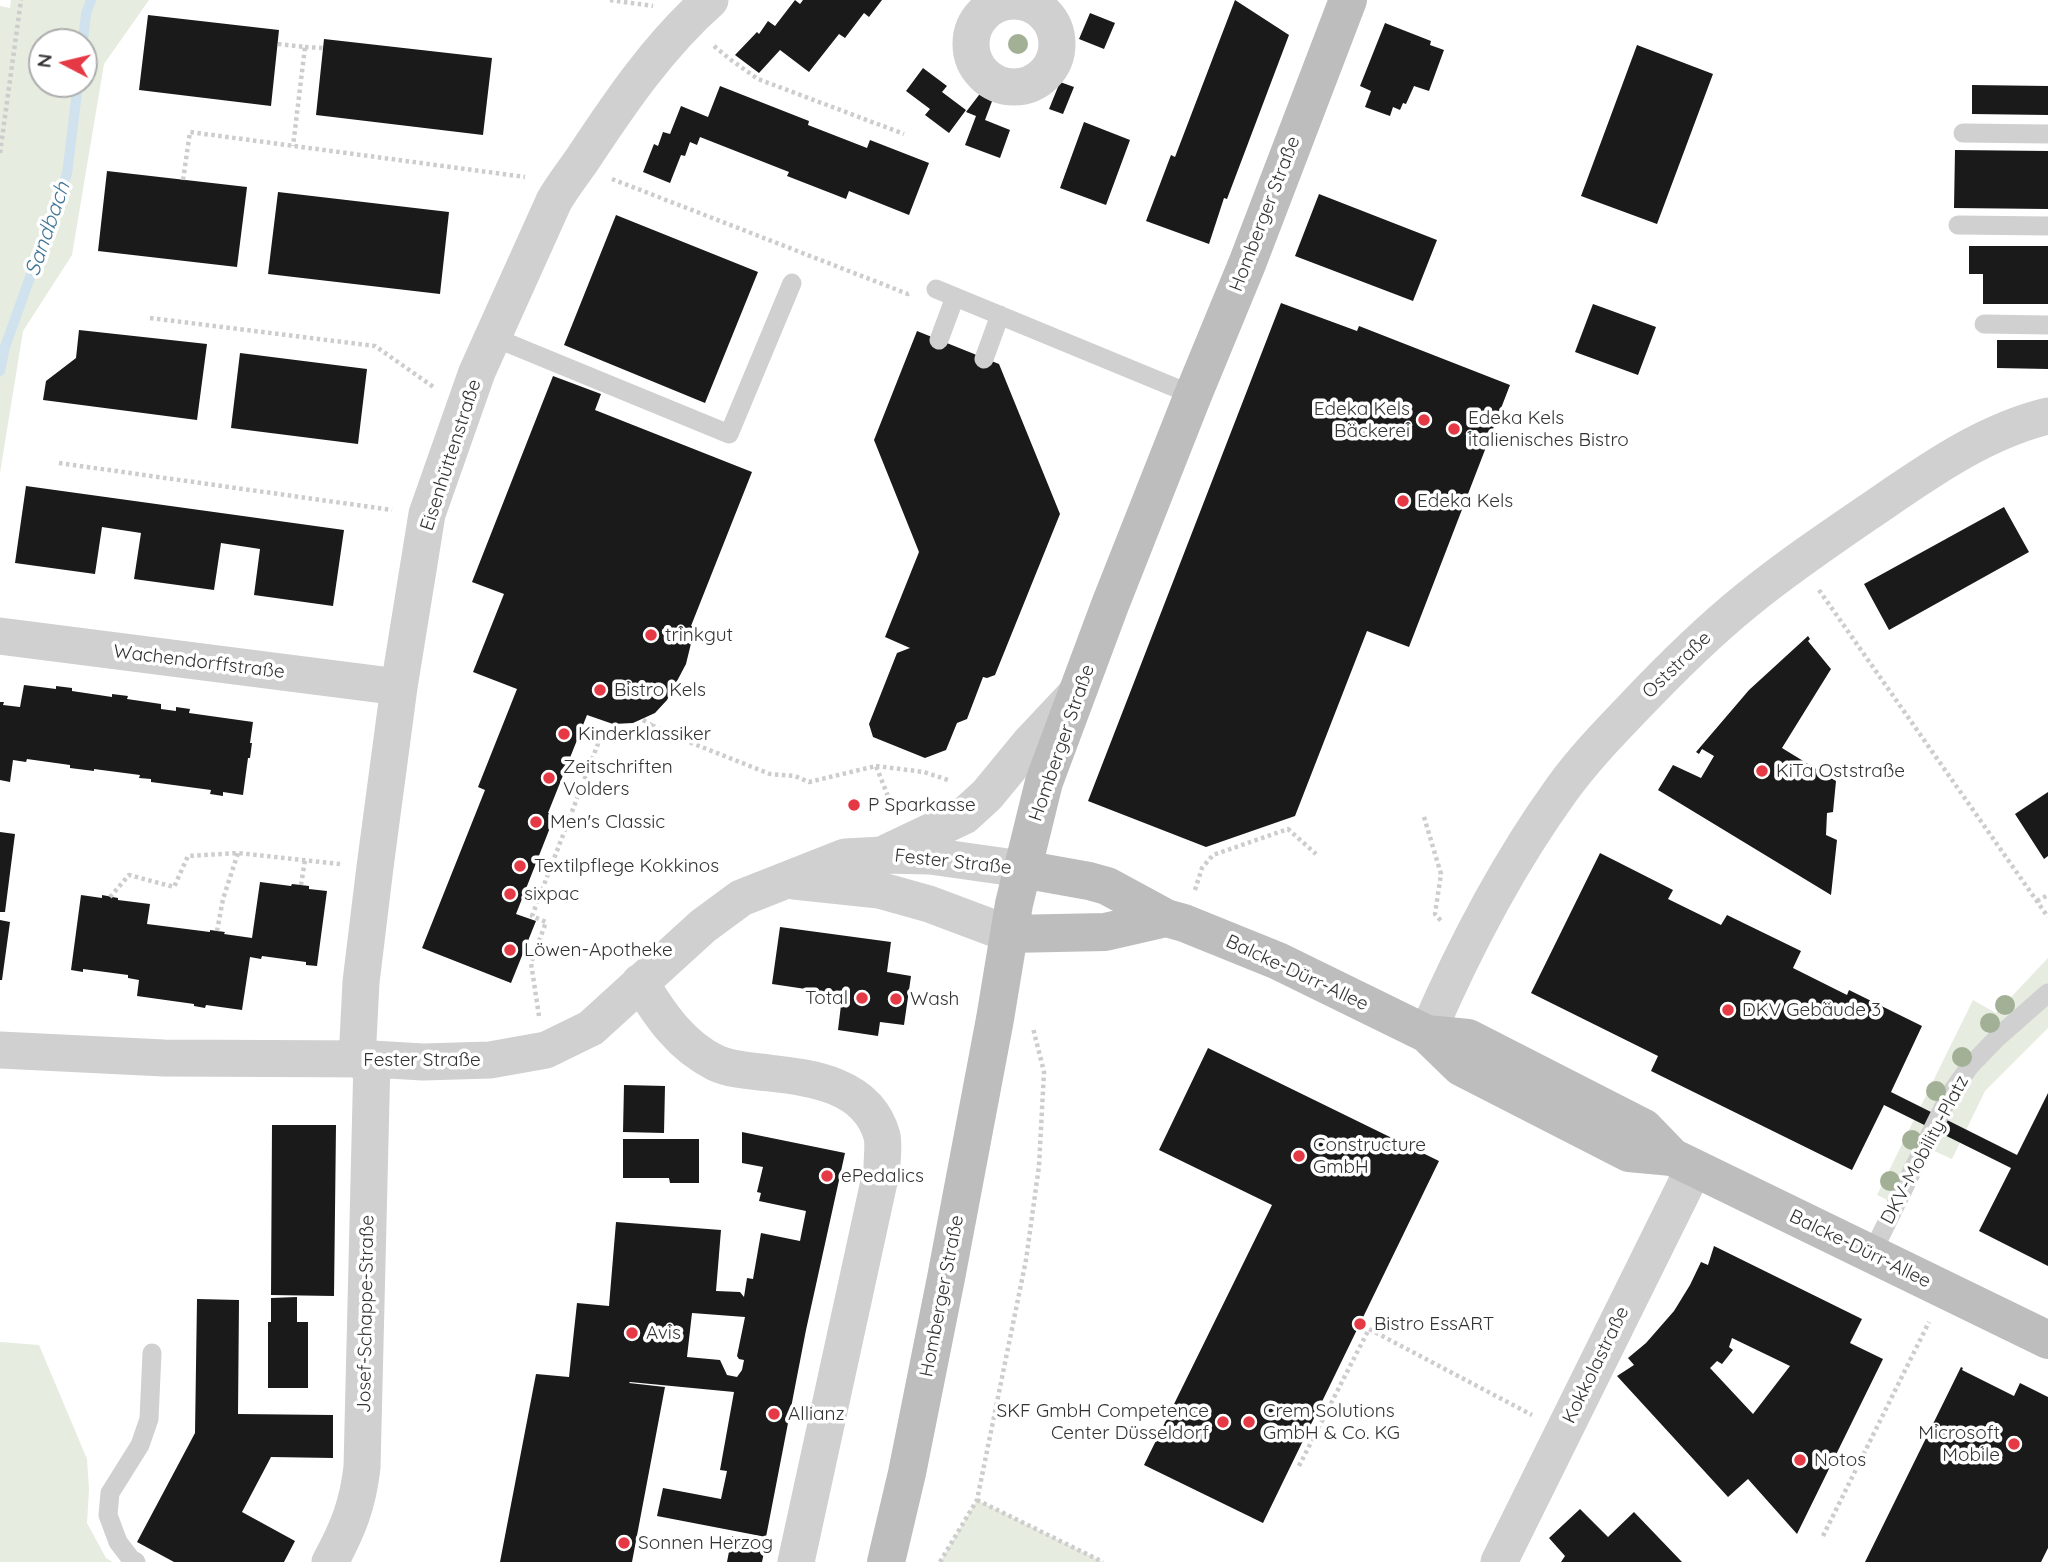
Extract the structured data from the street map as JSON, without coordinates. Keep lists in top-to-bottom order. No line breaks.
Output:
{"streets":{"main road":["Homberger Straße","Balcke-Dürr-Allee"],"street":["Eisenhüttenstraße","Wachendorffstraße","Oststraße","Fester Straße","Josef-Schappe-Straße","Kokkolastraße"],"lane":["DKV-Mobility-Platz"]},"crossings":[["Homberger Straße","Fester Straße"],["Homberger Straße","Balcke-Dürr-Allee"],["Eisenhüttenstraße","Wachendorffstraße"],["Eisenhüttenstraße","Fester Straße"],["Eisenhüttenstraße","Josef-Schappe-Straße"],["Oststraße","Balcke-Dürr-Allee"],["Fester Straße","Balcke-Dürr-Allee"],["Fester Straße","Josef-Schappe-Straße"],["Balcke-Dürr-Allee","DKV-Mobility-Platz"],["Balcke-Dürr-Allee","Kokkolastraße"]],"water":["Sandbach"],"places":["Edeka Kels Bäckerei","Edeka Kels italienisches Bistro","Edeka Kels","trinkgut","Bistro Kels","Kinderklassiker","KiTa Oststraße","Zeitschriften Volders","P Sparkasse","Men's Classic","Textilpflege Kokkinos","sixpac","Löwen-Apotheke","Total","Wash","DKV Gebäude 3","Constructure GmbH","ePedalics","Bistro EssART","Avis","Allianz","SKF GmbH Competence Center Düsseldorf","Crem Solutions GmbH & Co. KG","Microsoft Mobile","Notos","Sonnen Herzog"],"north":"left"}
